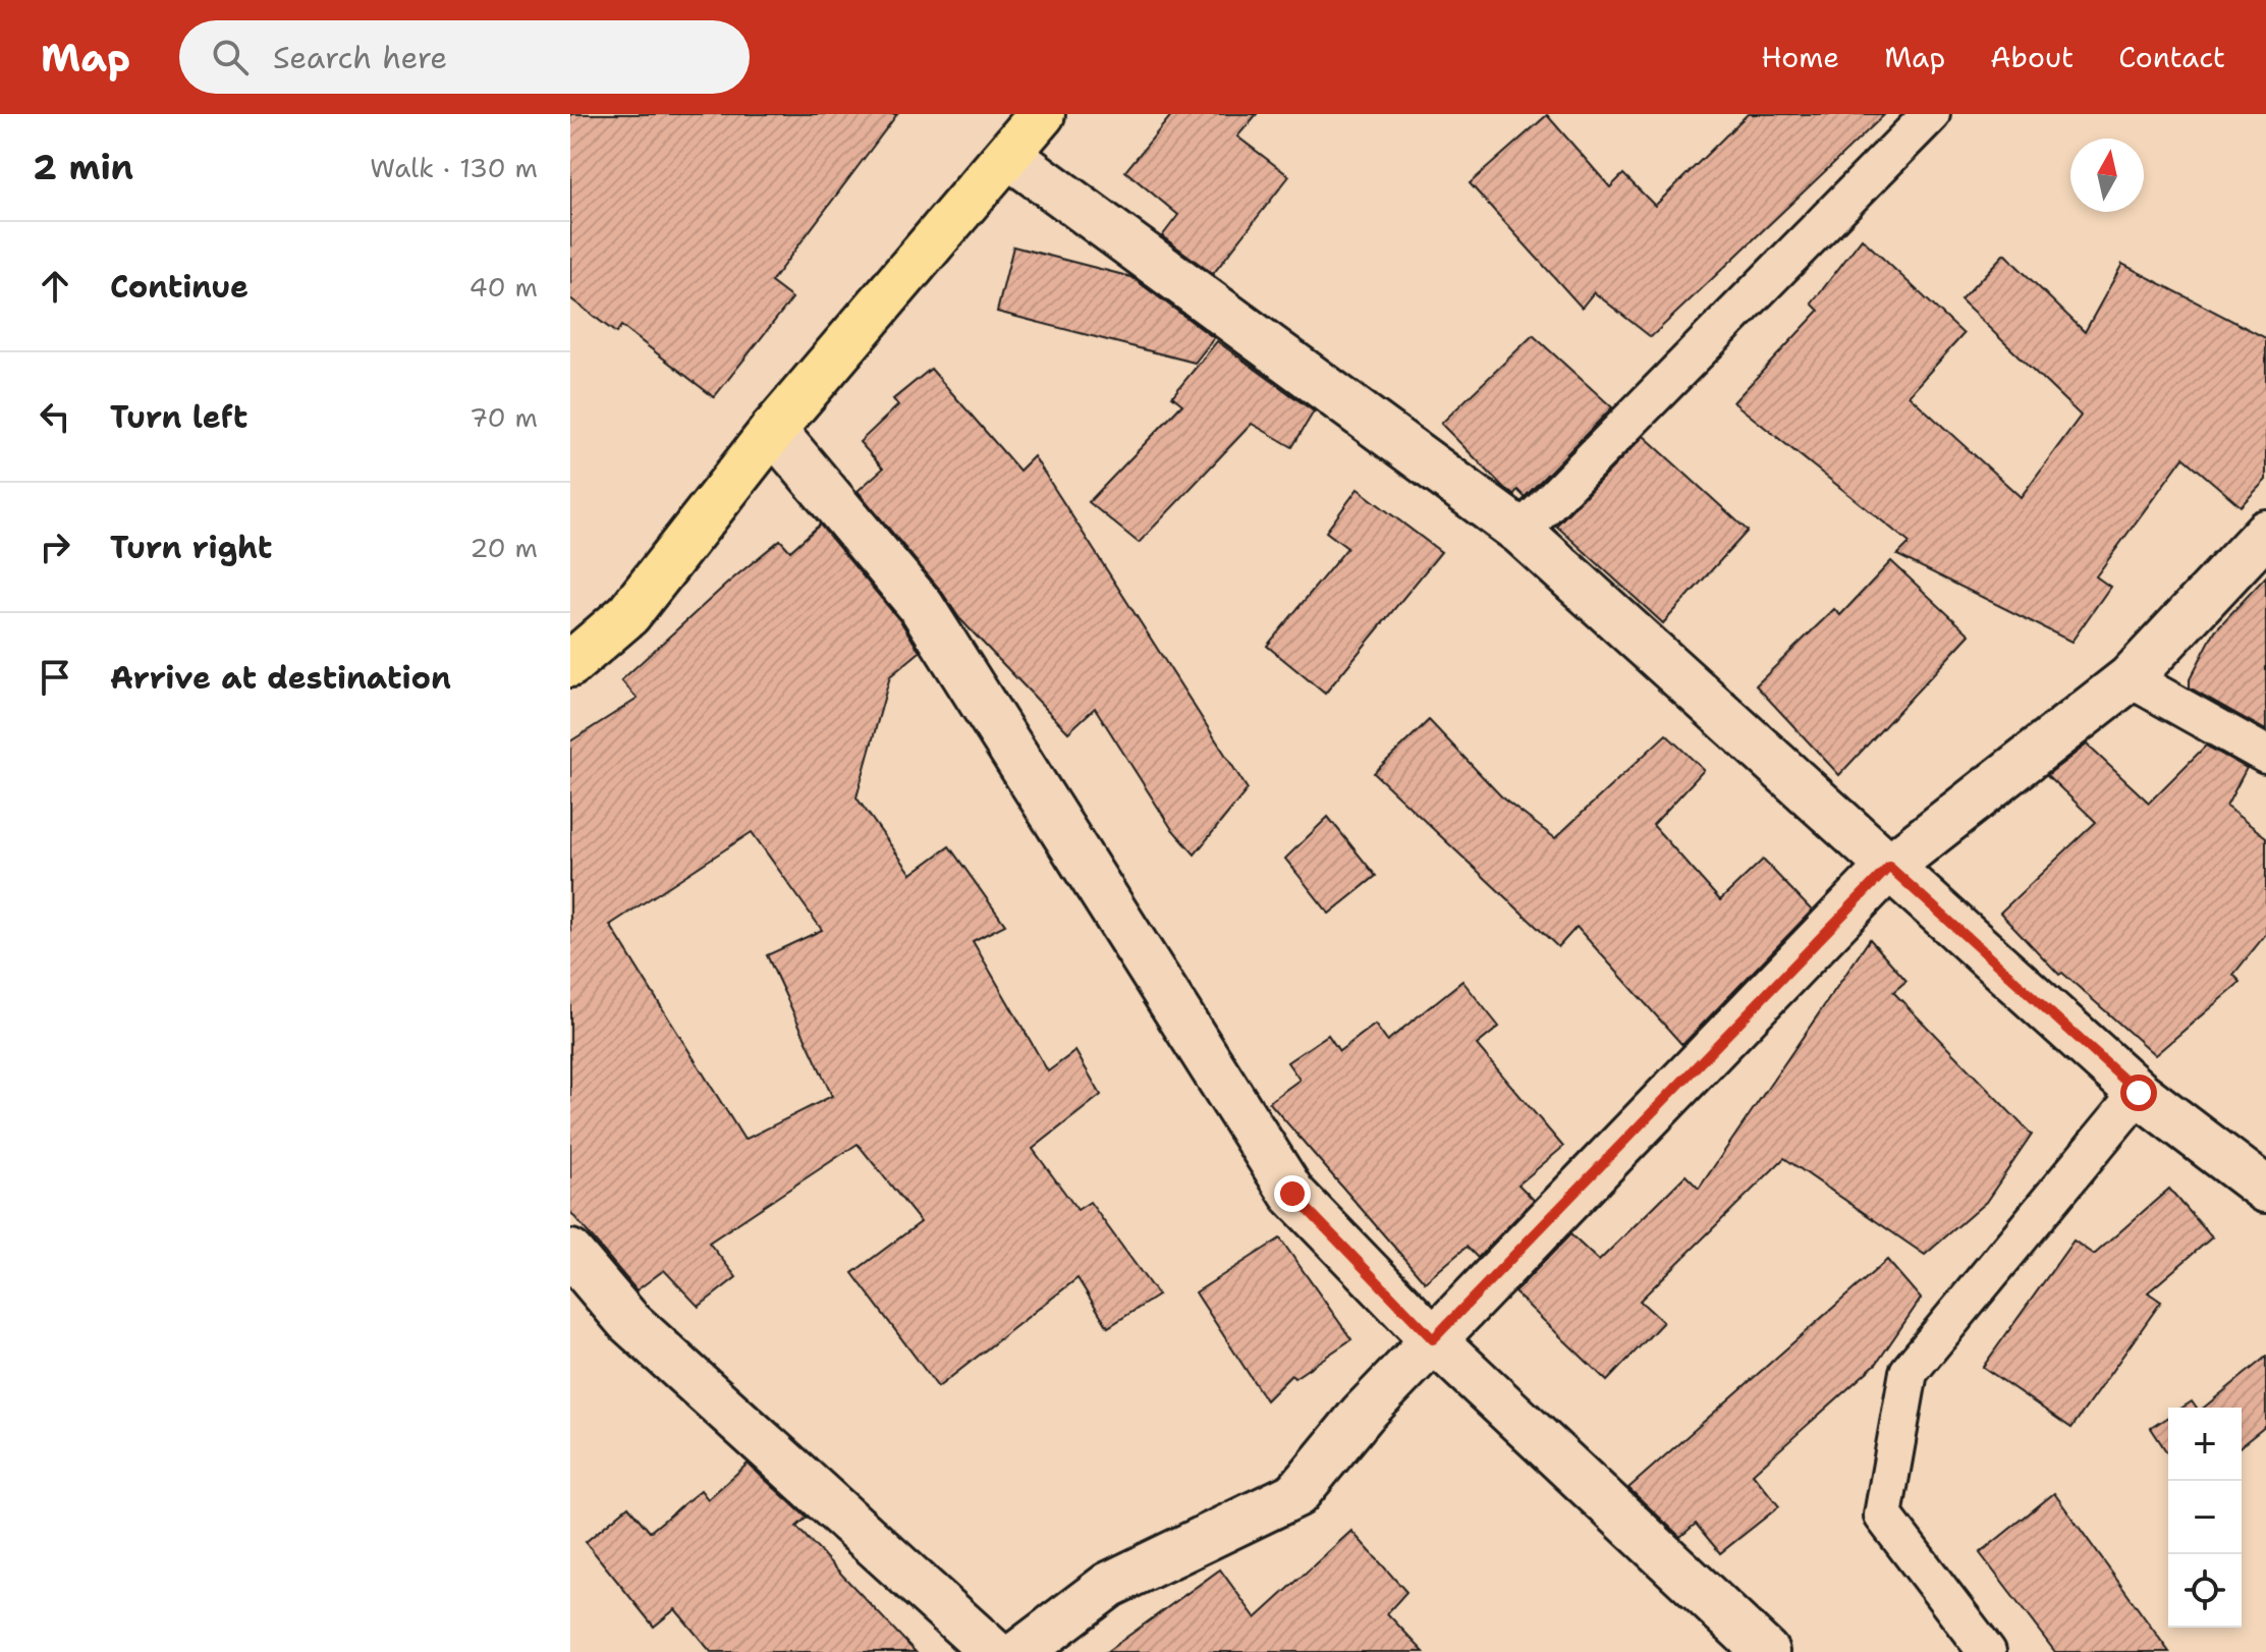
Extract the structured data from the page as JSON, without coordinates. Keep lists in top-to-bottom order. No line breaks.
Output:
{"north":"top","page":{"header":"Map","search":"Search here","nav":["Home","Map","About","Contact"],"heading":["2 min","Walk · 130 m"],"list":[["Continue","40 m"],["Turn left","70 m"],["Turn right","20 m"],"Arrive at destination"],"map_buttons":["+","−"]}}
